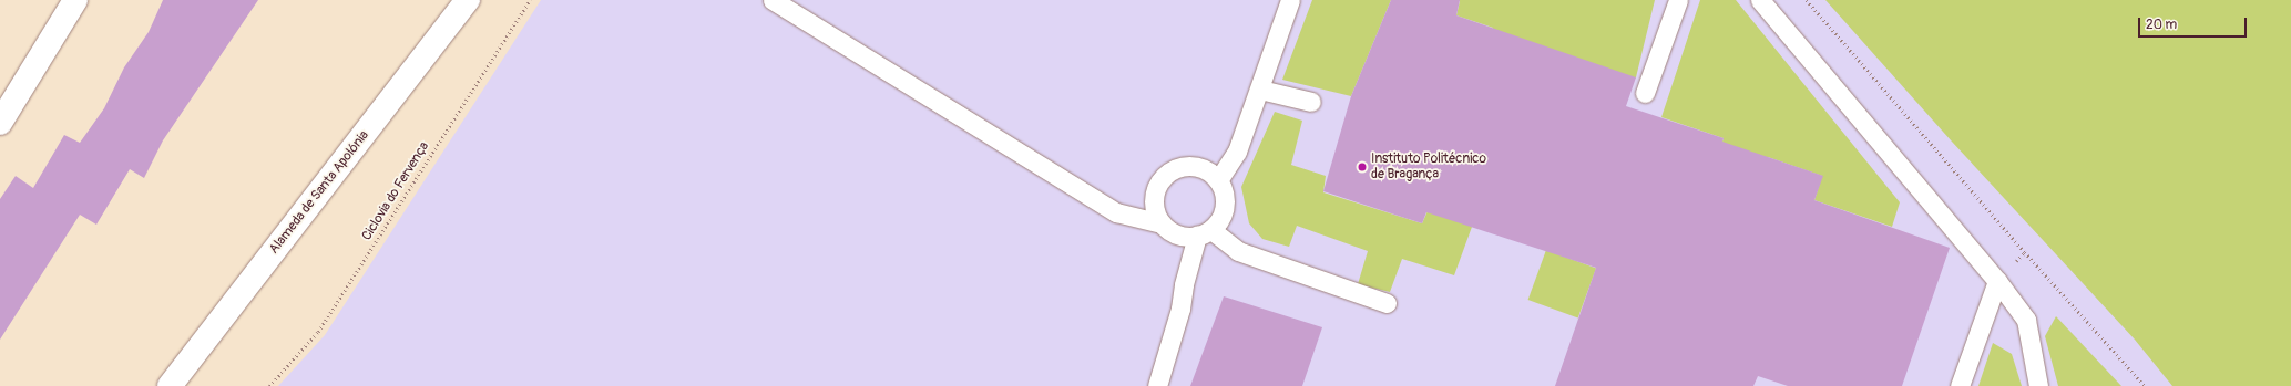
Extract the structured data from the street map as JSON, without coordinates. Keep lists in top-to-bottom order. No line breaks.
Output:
{"streets":{"street":["Alameda de Santa Apolónia"],"path":["Ciclovia do Fervença"]},"places":["Instituto Politécnico de Bragança"],"scale_bar":"20 m"}
